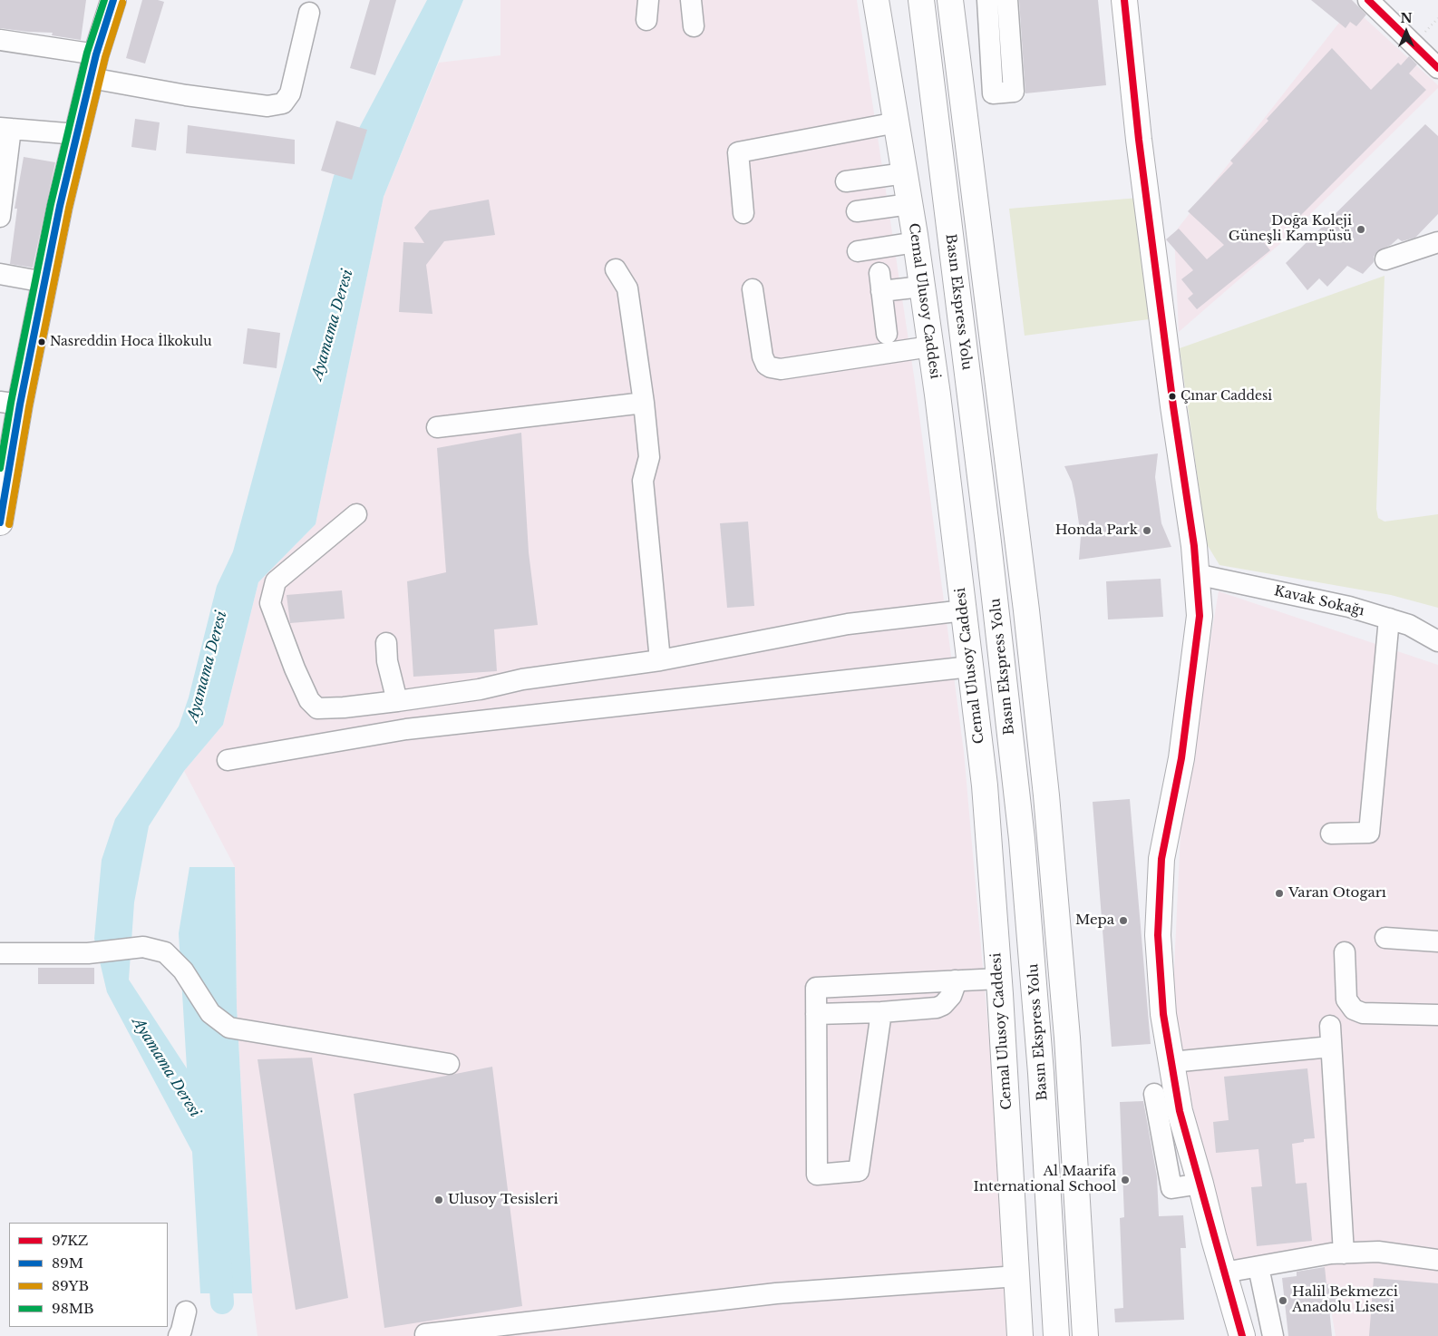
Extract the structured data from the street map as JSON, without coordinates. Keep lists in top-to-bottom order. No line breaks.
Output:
{"streets":{"main road":["Cemal Ulusoy Caddesi","Basın Ekspress Yolu"],"street":["Kavak Sokağı"]},"water":["Ayamama Deresi"],"places":["Doğa Koleji Güneşli Kampüsü","Nasreddin Hoca İlkokulu","Çınar Caddesi","Honda Park","Varan Otogarı","Mepa","Al Maarifa International School","Ulusoy Tesisleri","Halil Bekmezci Anadolu Lisesi"],"lines":["transit line 97KZ","transit line 89M","transit line 98MB","transit line 89YB"],"legend":["97KZ","89M","89YB","98MB"],"north":"top"}
